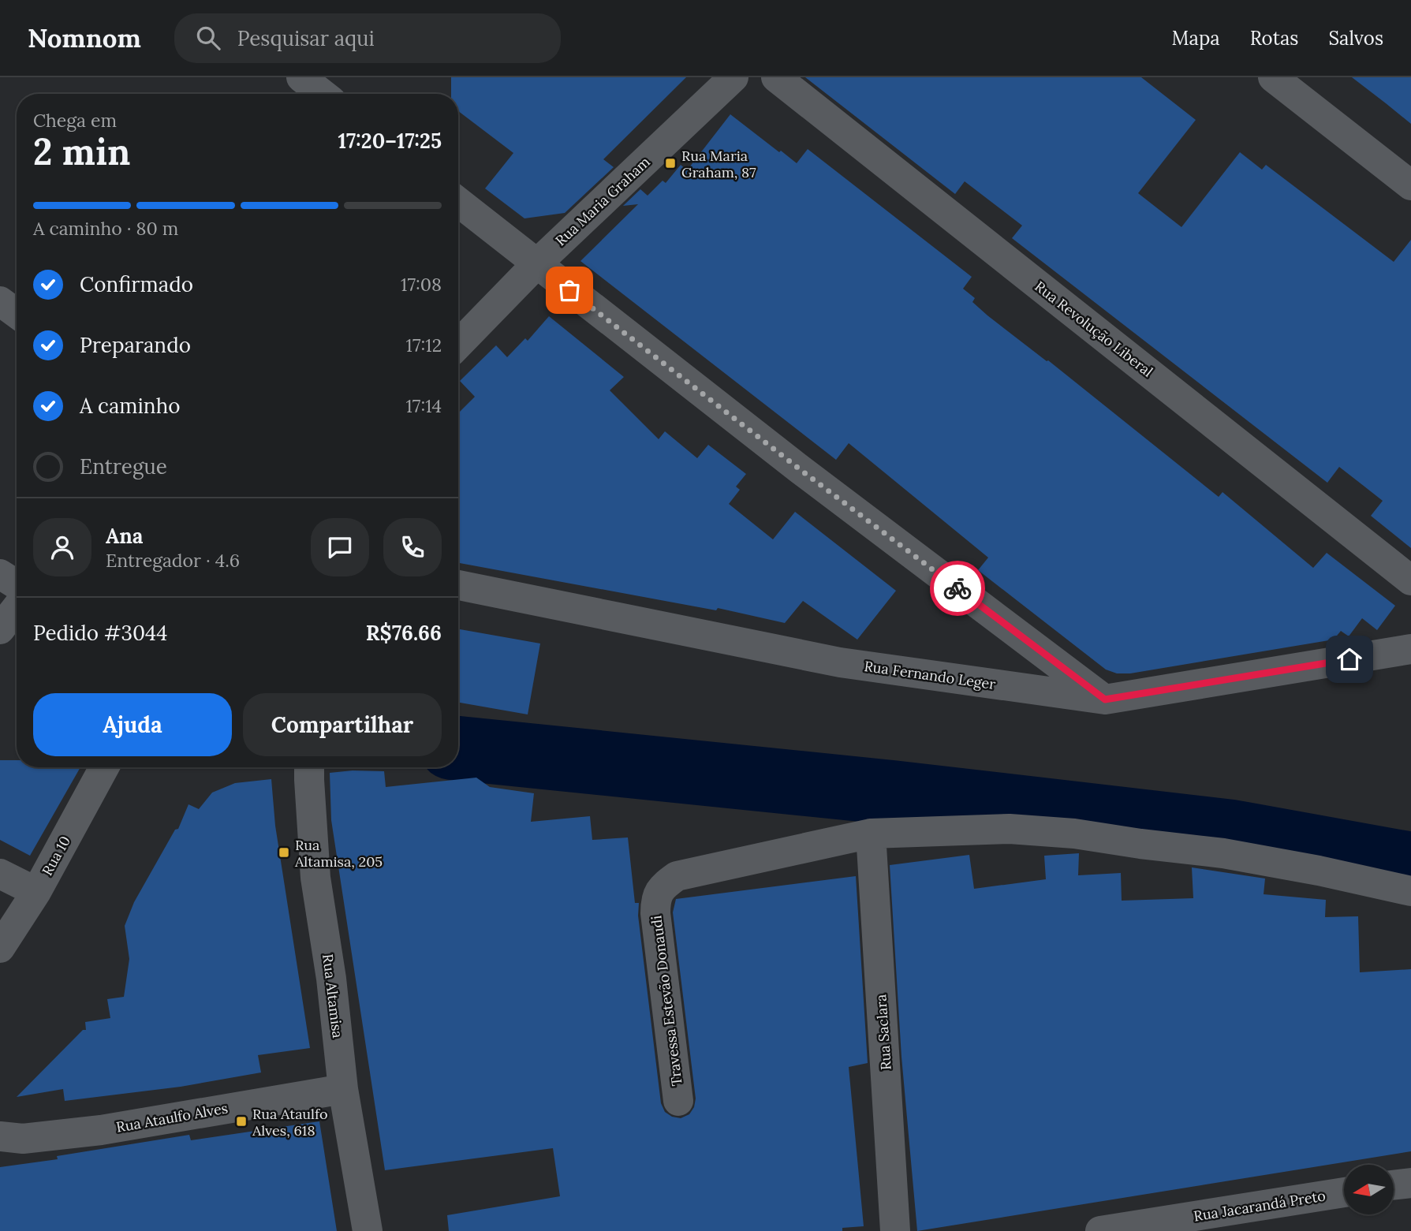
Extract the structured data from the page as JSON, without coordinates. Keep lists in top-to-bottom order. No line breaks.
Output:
{"streets":{"street":["Rua Maria Graham","Rua Revolução Liberal","Rua Fernando Leger","Rua 10","Rua Altamisa","Travessa Estevão Donaudi","Rua Saclara","Rua Ataulfo Alves","Rua Jacarandá Preto"]},"crossings":[["Rua Altamisa","Rua Ataulfo Alves"],["Travessa Estevão Donaudi","Rua Saclara"]],"places":{"transit":["Rua Maria Graham, 87","Rua Altamisa, 205","Rua Ataulfo Alves, 618"]},"north":"left","page":{"header":"Nomnom","search":"Pesquisar aqui","nav":["Mapa","Rotas","Salvos"],"heading":["2 min","Chega em","17:20–17:25"],"panel":["Ana","Entregador · 4.6","Pedido #3044","R$76.66"],"bar":"A caminho · 80 m","list":[["Confirmado","17:08"],["Preparando","17:12"],["A caminho","17:14"],"Entregue"],"buttons":["Ajuda","Compartilhar"]}}
